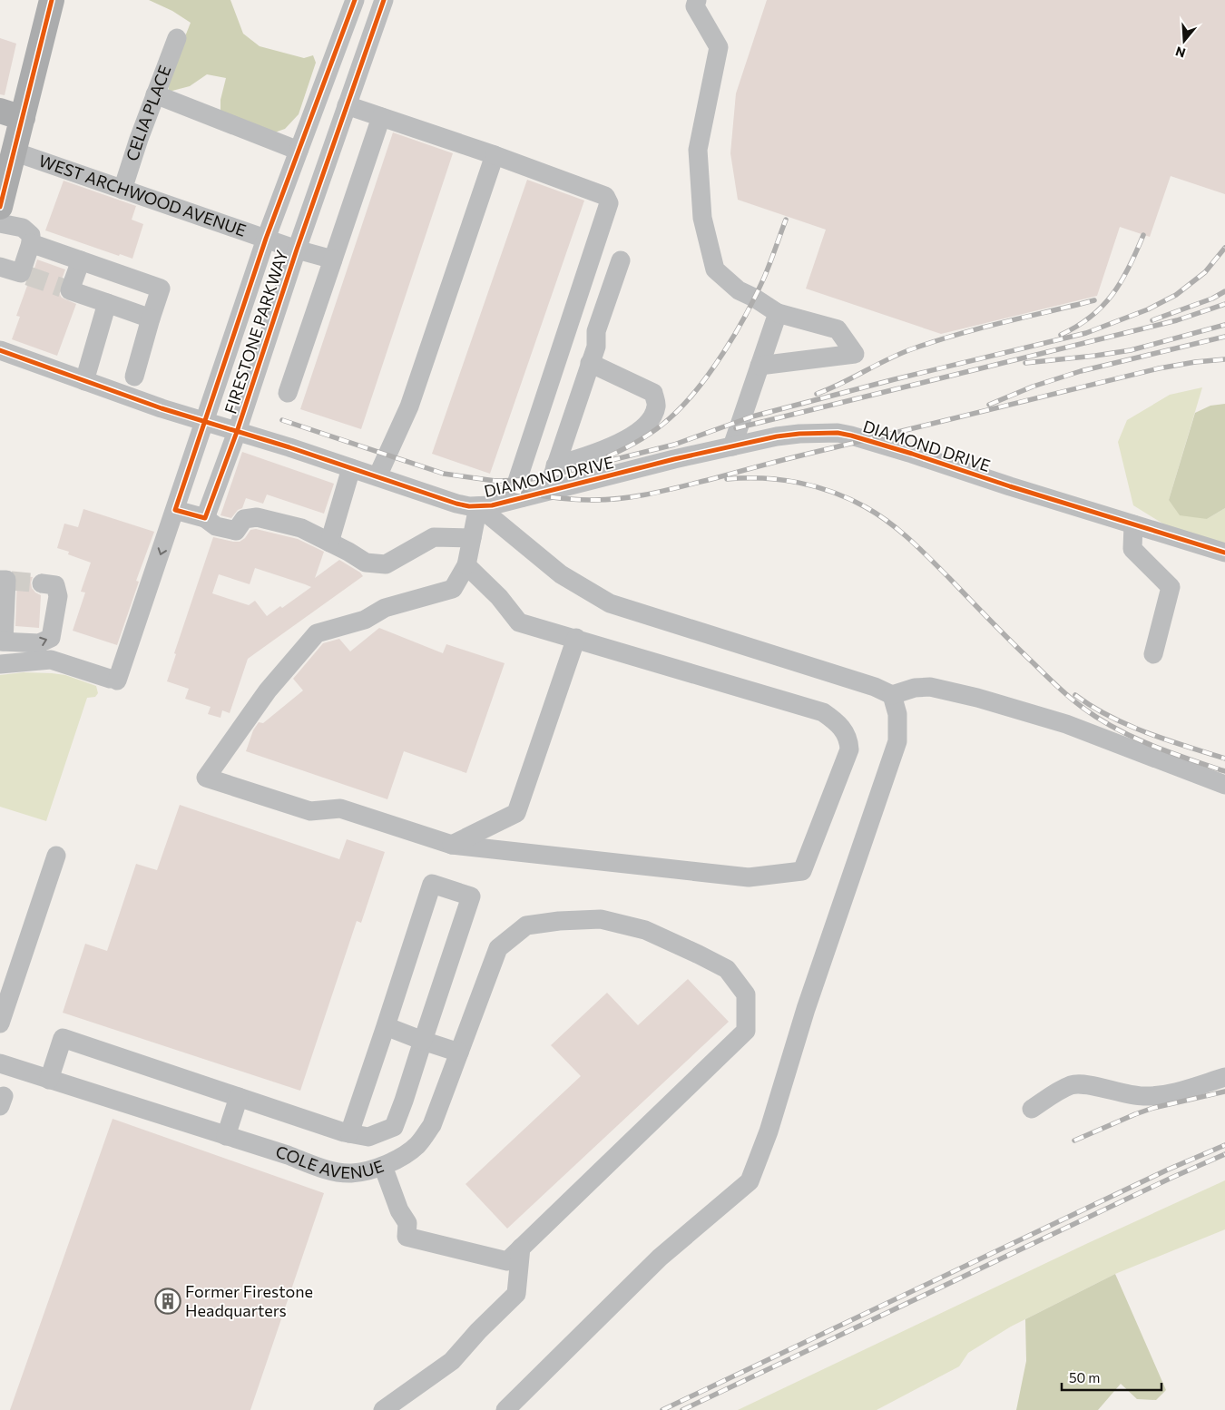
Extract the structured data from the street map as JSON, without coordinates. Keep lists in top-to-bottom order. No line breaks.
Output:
{"streets":{"street":["CELIA PLACE","WEST ARCHWOOD AVENUE","FIRESTONE PARKWAY","DIAMOND DRIVE","COLE AVENUE"]},"crossings":[["CELIA PLACE","WEST ARCHWOOD AVENUE"],["WEST ARCHWOOD AVENUE","FIRESTONE PARKWAY"],["FIRESTONE PARKWAY","DIAMOND DRIVE"]],"places":{"building":["Former Firestone Headquarters"]},"scale_bar":"50 m","north":"bottom"}
